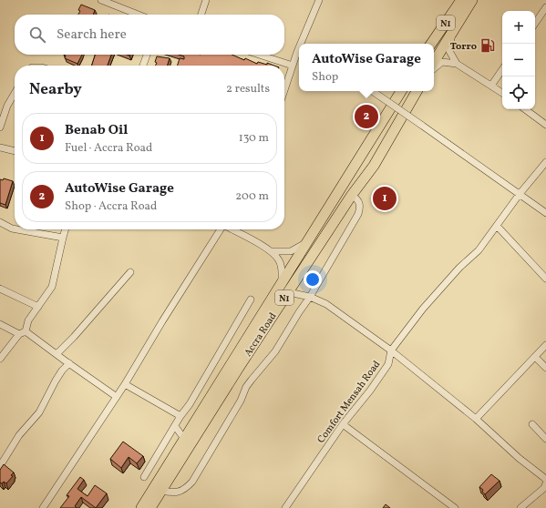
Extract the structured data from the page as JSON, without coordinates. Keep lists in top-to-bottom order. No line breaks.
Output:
{"streets":{"highway":["N1","Accra Road"],"street":["Comfort Mensah Road"]},"places":{"fuel station":["Torro"]},"page":{"map_buttons":["+","−"],"search":"Search here","popup":["AutoWise Garage","Shop"],"heading":["Nearby","2 results"],"pins":["2","1"],"list":[{"mark":"1","name":"Benab Oil","note":"Fuel · Accra Road","value":"130 m"},{"mark":"2","name":"AutoWise Garage","note":"Shop · Accra Road","value":"200 m"}]}}
